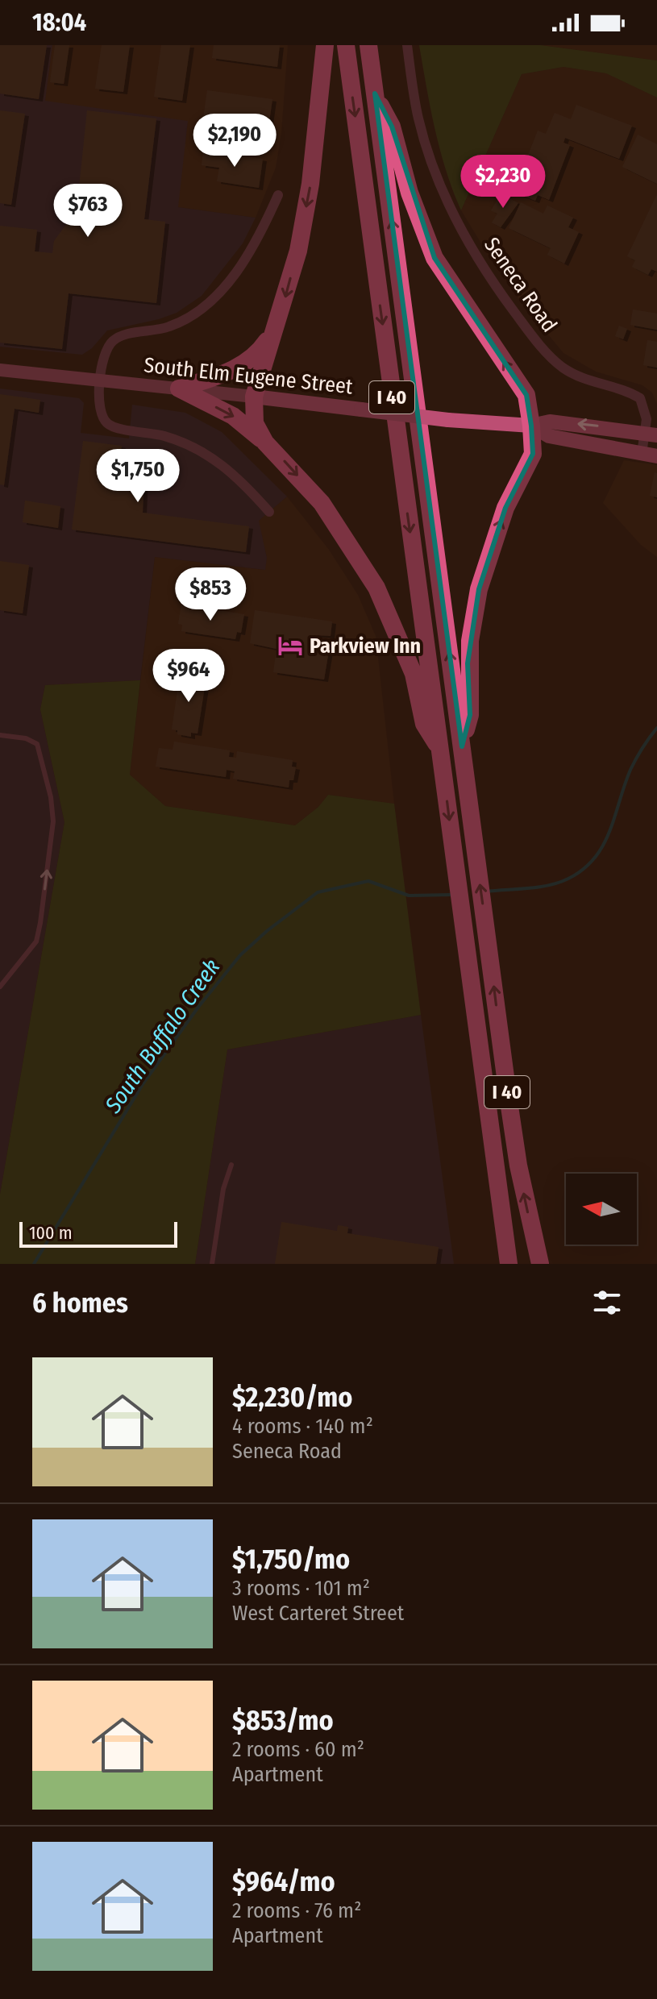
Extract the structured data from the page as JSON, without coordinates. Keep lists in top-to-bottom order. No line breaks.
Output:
{"streets":{"highway":["I 40"],"main road":["South Elm Eugene Street"],"street":["Seneca Road"]},"crossings":[["Seneca Road","South Elm Eugene Street"]],"water":["South Buffalo Creek"],"places":{"hotel":["Parkview Inn"]},"scale_bar":"100 m","north":"left","page":{"status":"18:04","price":["$2,190","$2,230","$763","$1,750","$853","$964"],"scale":"100 m","heading":"6 homes","list":[{"name":"$2,230/mo","note":"4 rooms · 140 m² · Seneca Road"},{"name":"$1,750/mo","note":"3 rooms · 101 m² · West Carteret Street"},{"name":"$853/mo","note":"2 rooms · 60 m² · Apartment"},{"name":"$964/mo","note":"2 rooms · 76 m² · Apartment"}]}}
